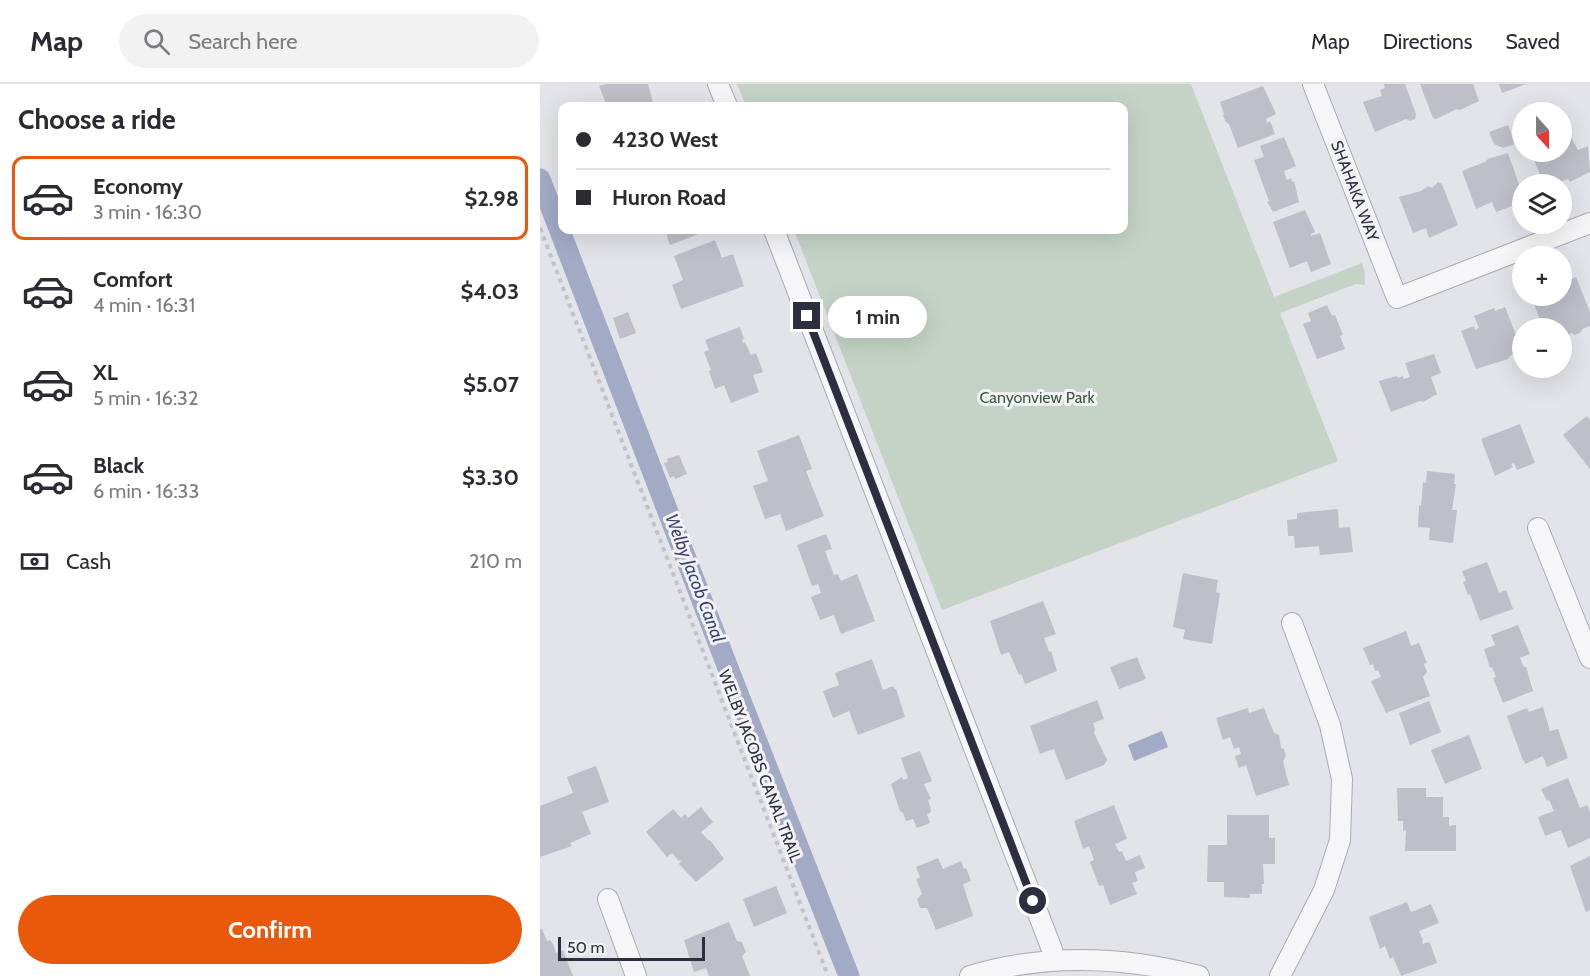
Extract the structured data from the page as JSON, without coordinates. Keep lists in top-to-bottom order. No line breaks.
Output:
{"streets":{"street":["SHAHAKA WAY"],"path":["WELBY JACOBS CANAL TRAIL"]},"water":["Welby Jacob Canal"],"parks":["Canyonview Park"],"scale_bar":"50 m","north":"bottom","page":{"header":"Map","search":"Search here","nav":["Map","Directions","Saved"],"heading":"Choose a ride","map_buttons":["+","−"],"banner":["4230 West","Huron Road"],"list":[{"name":"Economy","note":"3 min · 16:30","value":"$2.98"},{"name":"Comfort","note":"4 min · 16:31","value":"$4.03"},{"name":"XL","note":"5 min · 16:32","value":"$5.07"},{"name":"Black","note":"6 min · 16:33","value":"$3.30"}],"bubble":"1 min","pay":["Cash","210 m"],"buttons":"Confirm","scale":"50 m"}}
